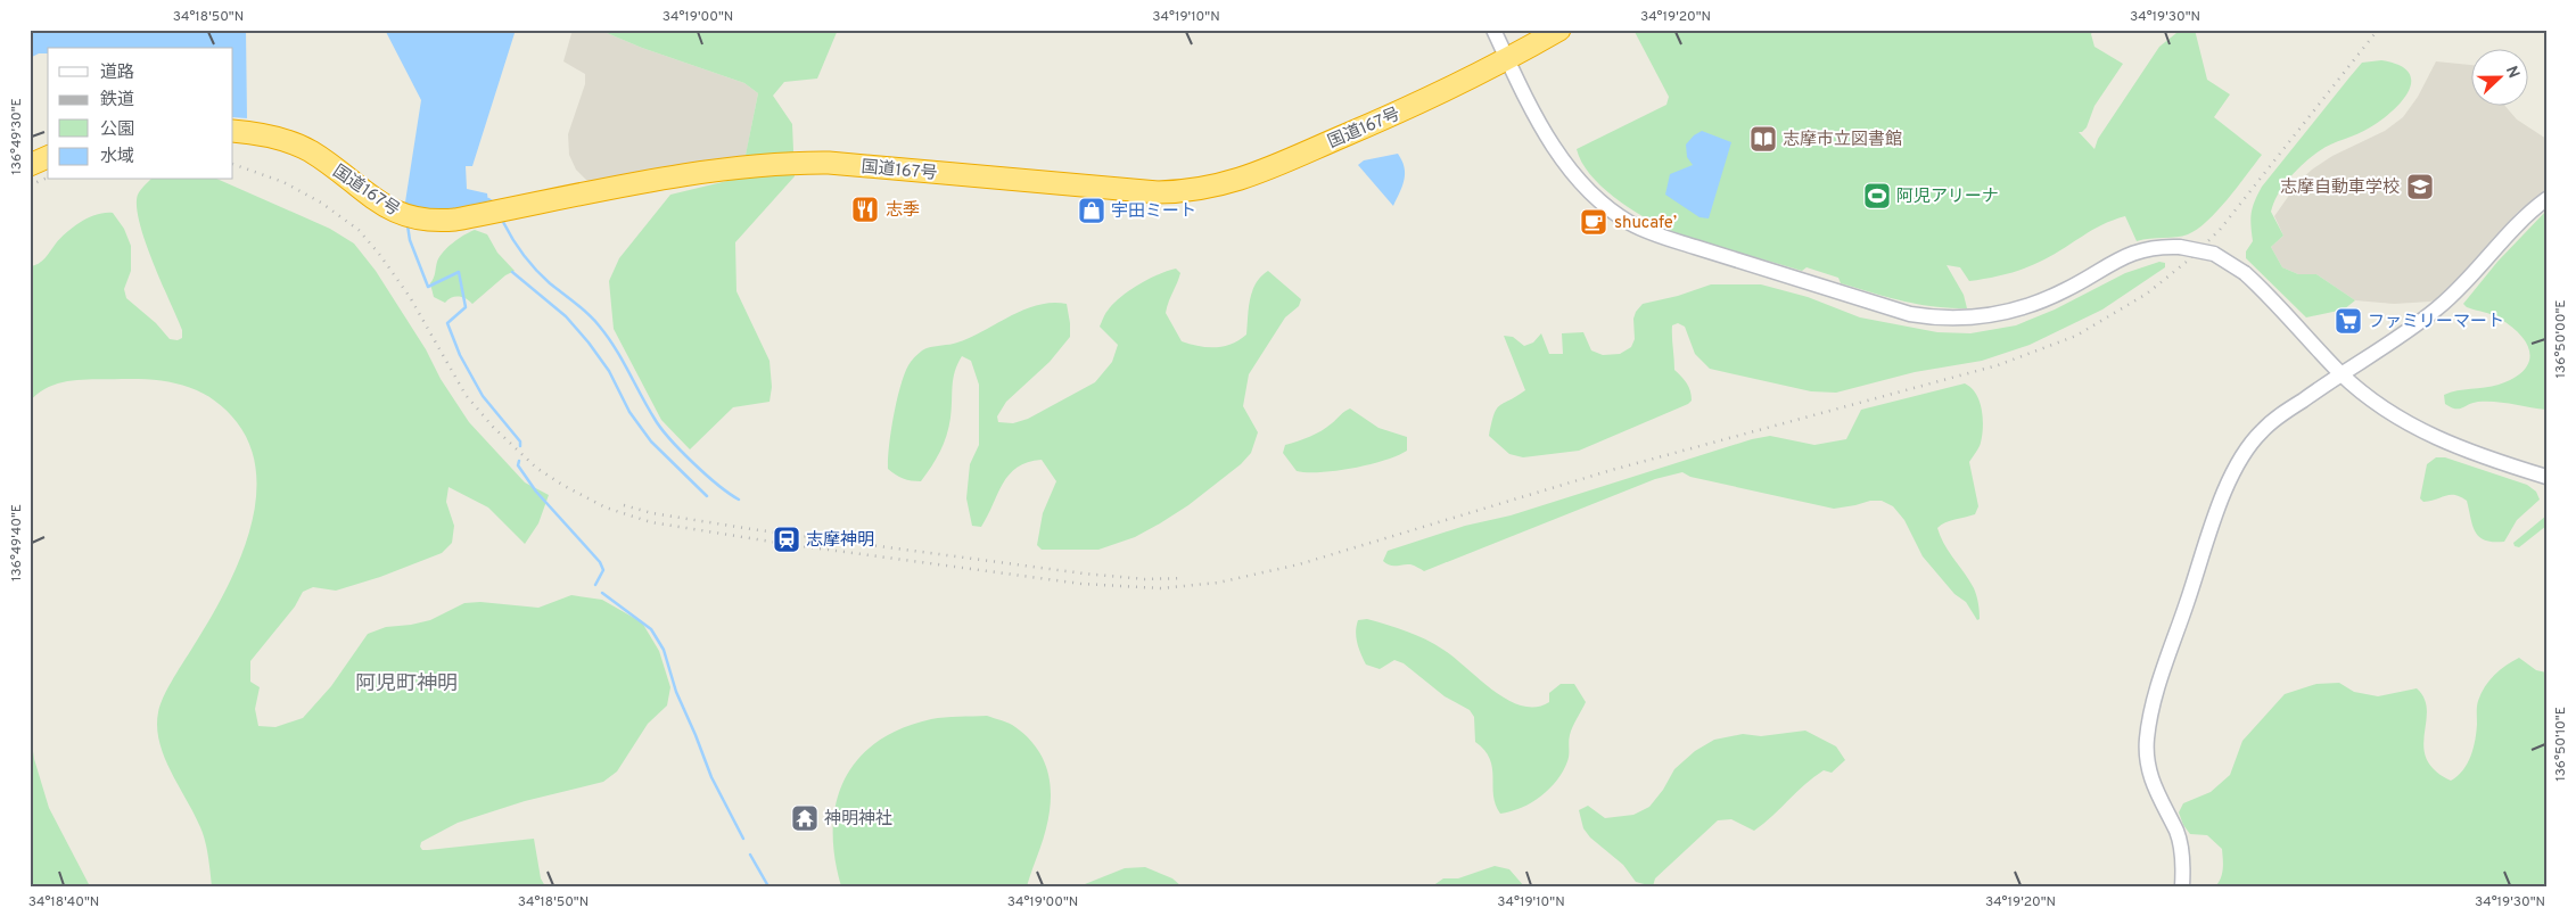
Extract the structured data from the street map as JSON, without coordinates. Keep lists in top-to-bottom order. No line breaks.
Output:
{"streets":{"highway":["国道167号"]},"districts":["阿児町神明"],"places":{"library":["志摩市立図書館"],"school or university":["志摩自動車学校"],"sports":["阿児アリーナ"],"restaurant":["志季"],"shop":["宇田ミート"],"cafe":["shucafe’"],"supermarket":["ファミリーマート"],"station":["志摩神明"],"temple":["神明神社"]},"legend":["道路","鉄道","公園","水域"],"north":"right","coordinates":["34°18'50\"N","34°19'00\"N","34°19'10\"N","34°19'20\"N","34°19'30\"N","136°49'30\"E","136°50'00\"E","136°49'40\"E","136°50'10\"E","34°18'40\"N"]}
